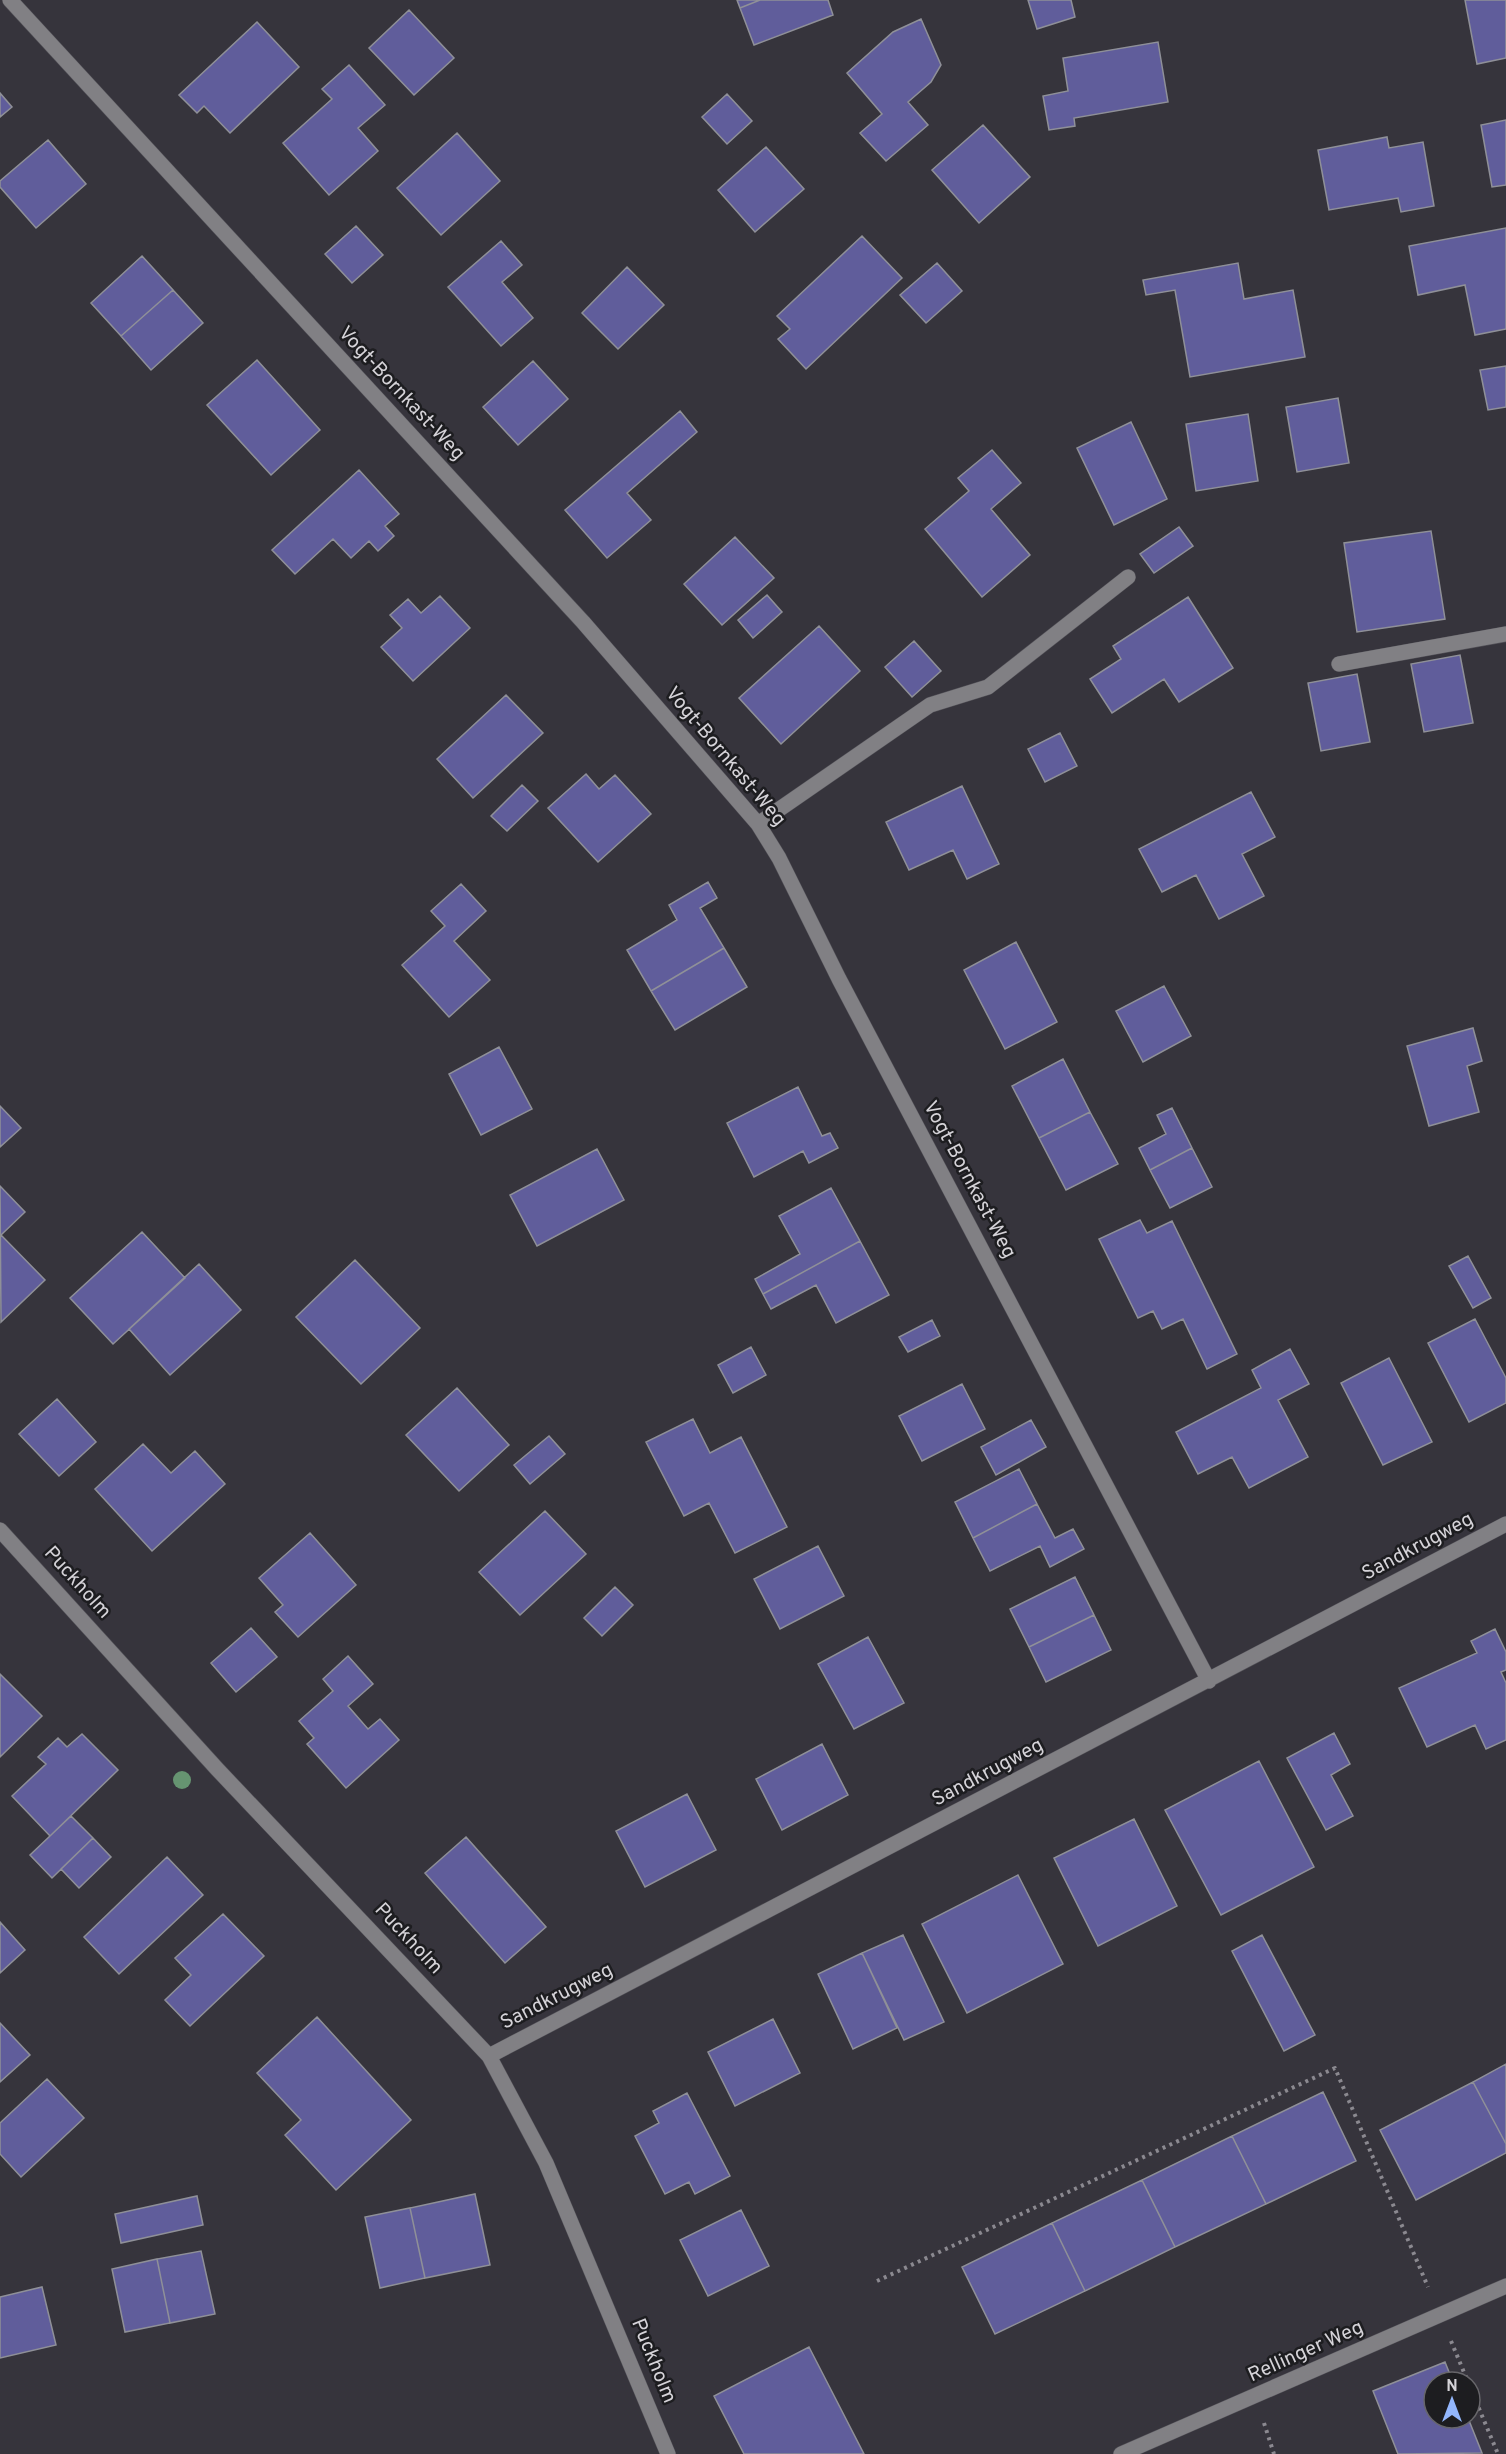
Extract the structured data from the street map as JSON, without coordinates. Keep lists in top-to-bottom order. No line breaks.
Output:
{"streets":{"street":["Vogt-Bornkast-Weg","Sandkrugweg","Puckholm","Rellinger Weg"]},"crossings":[["Vogt-Bornkast-Weg","Sandkrugweg"],["Sandkrugweg","Puckholm"]],"north":"top"}
